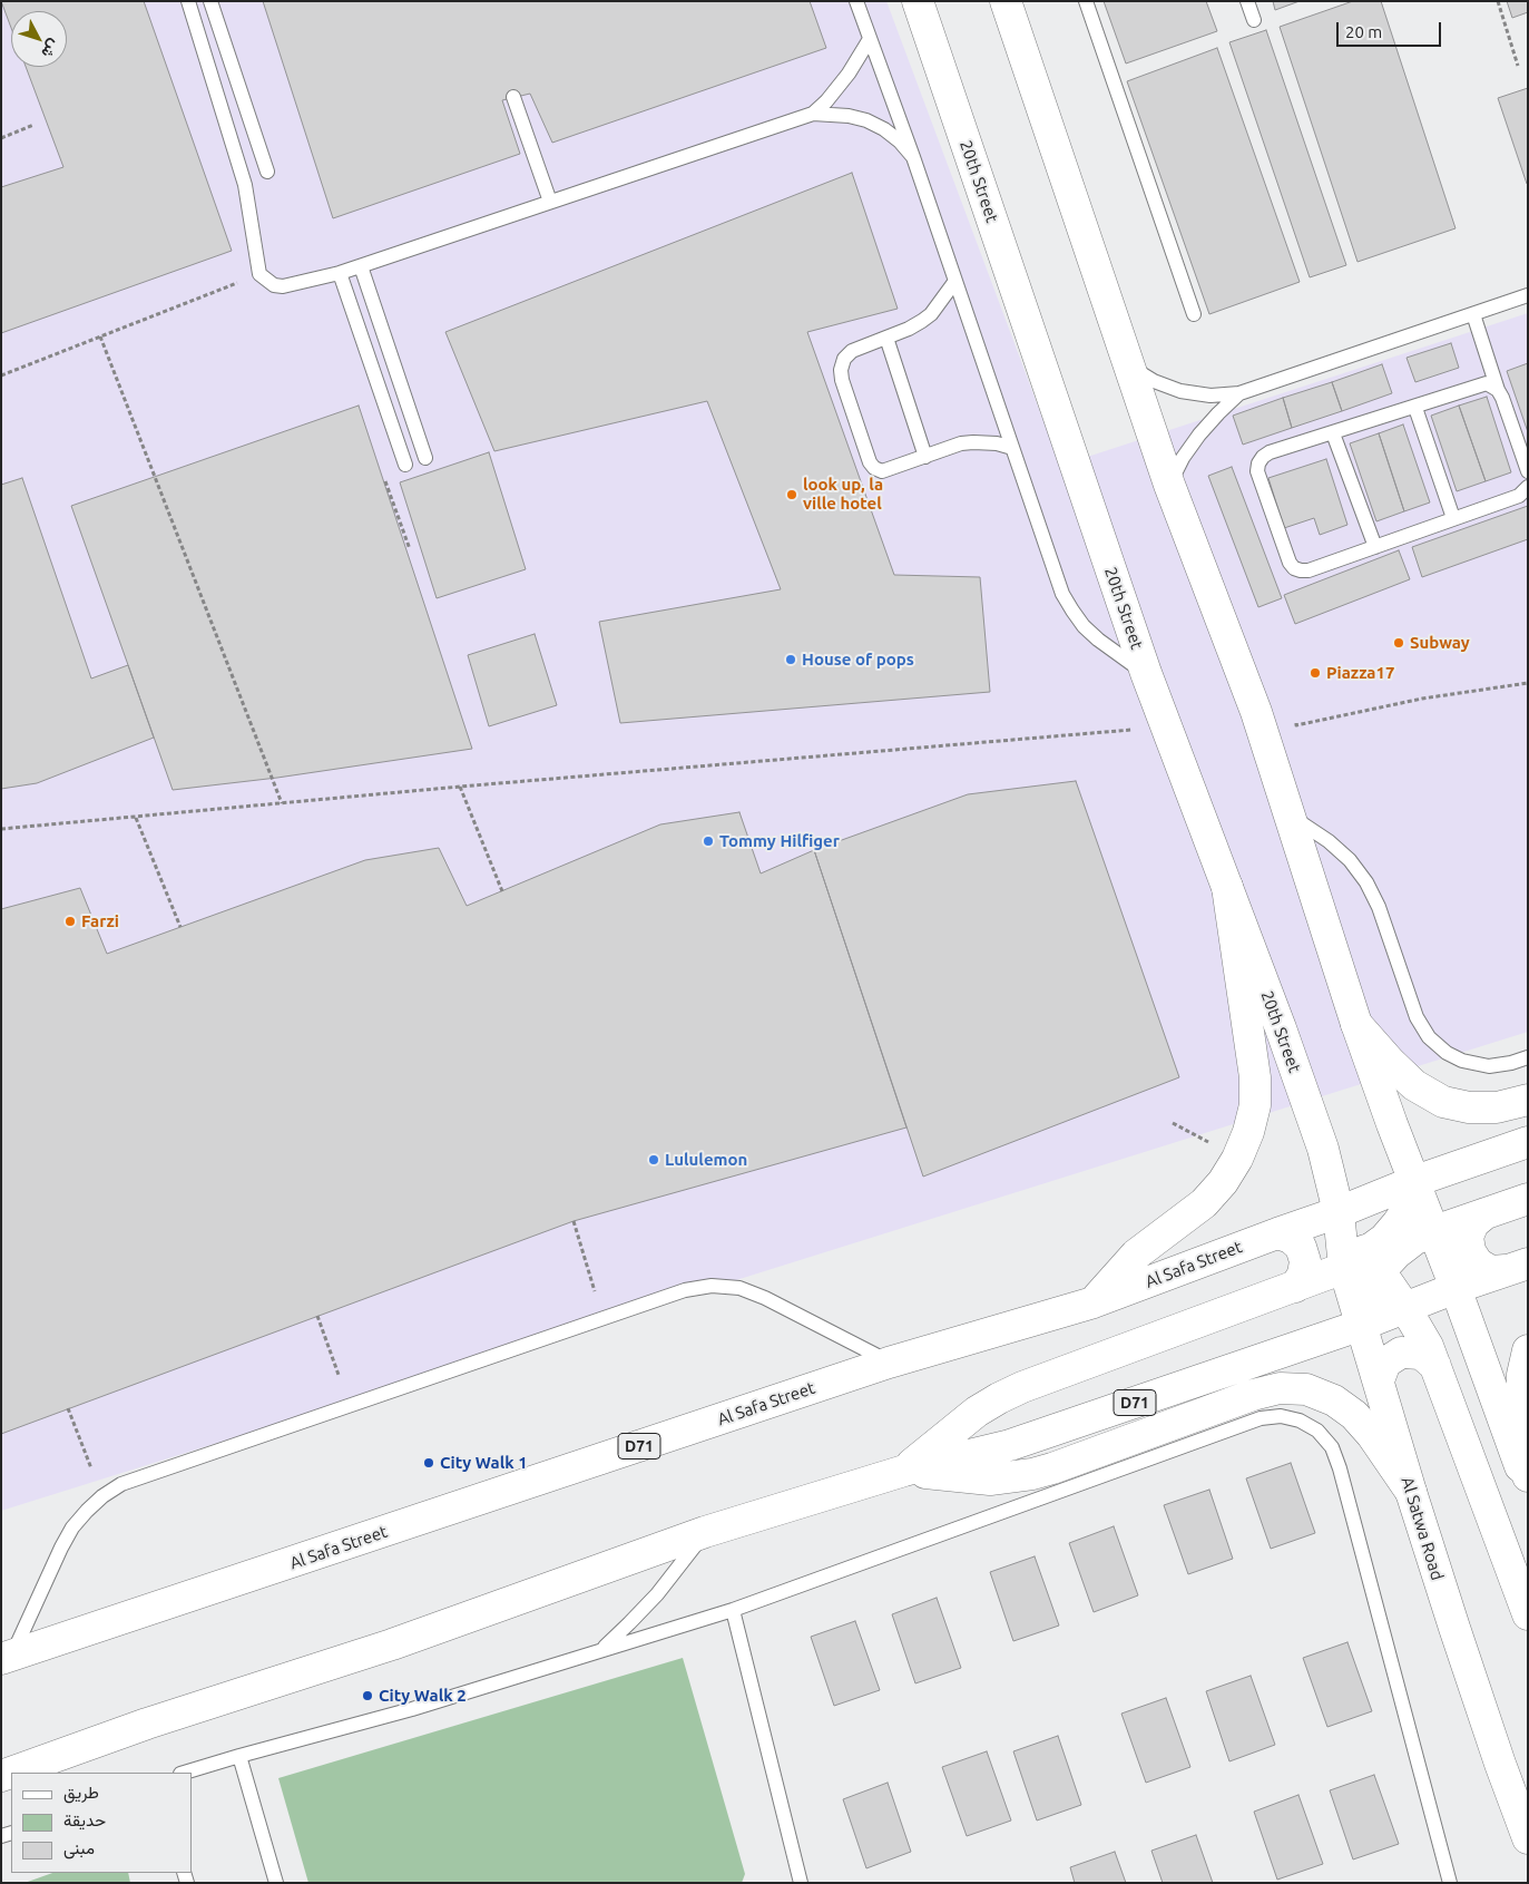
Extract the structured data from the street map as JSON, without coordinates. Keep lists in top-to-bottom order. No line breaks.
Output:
{"streets":{"main road":["20th Street","Al Safa Street","D71","Al Satwa Road"]},"crossings":[["20th Street","Al Safa Street"],["D71","Al Satwa Road"]],"places":["look up, la ville hotel","Subway","House of pops","Piazza17","Tommy Hilfiger","Farzi","Lululemon","City Walk 1","City Walk 2"],"legend":["طريق","حديقة","مبنى"],"scale_bar":"20 m","north":"bottom right"}
